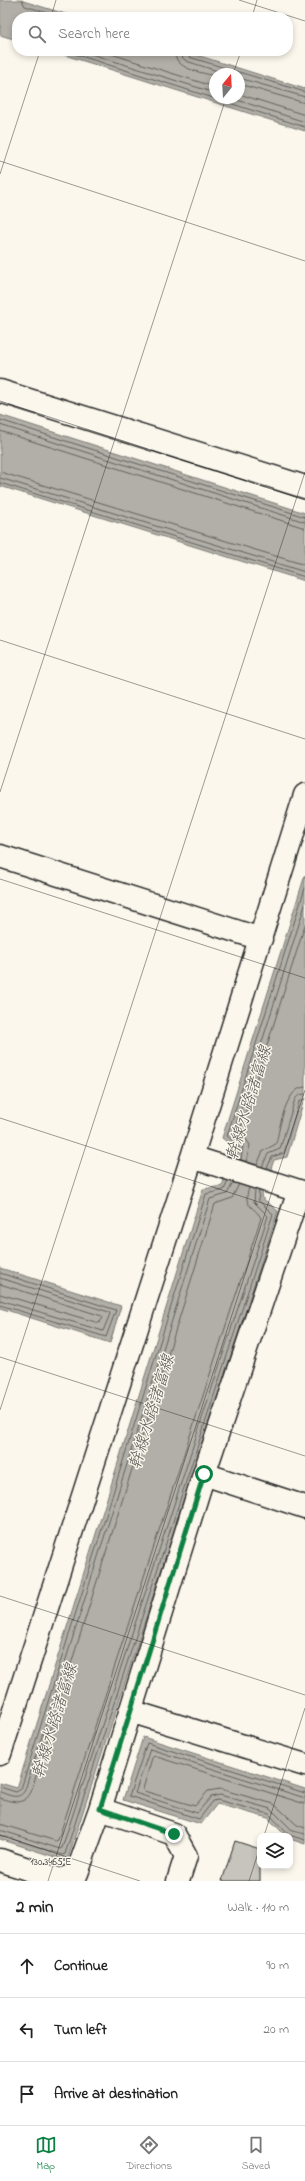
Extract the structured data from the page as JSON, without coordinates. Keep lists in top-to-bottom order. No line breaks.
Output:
{"water":["幹線水路諸富線"],"north":"top","page":{"search":"Search here","heading":["2 min","Walk · 110 m"],"list":[["Continue","90 m"],["Turn left","20 m"],"Arrive at destination"],"nav":["Map","Directions","Saved"]},"coordinates":["130.3465°E"]}
